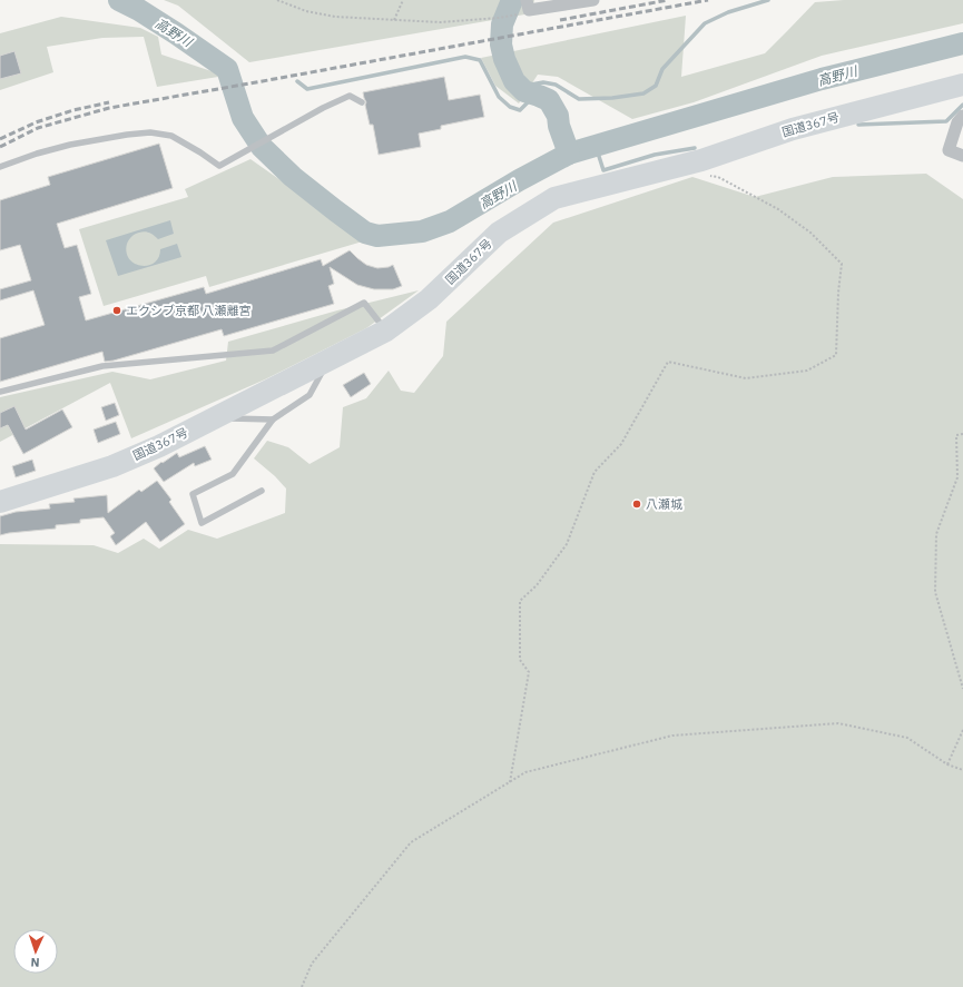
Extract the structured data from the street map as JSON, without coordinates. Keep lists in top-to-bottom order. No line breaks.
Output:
{"streets":{"highway":["国道367号"]},"water":["高野川"],"places":["エクシブ京都 八瀬離宮","八瀬城"],"north":"bottom"}
